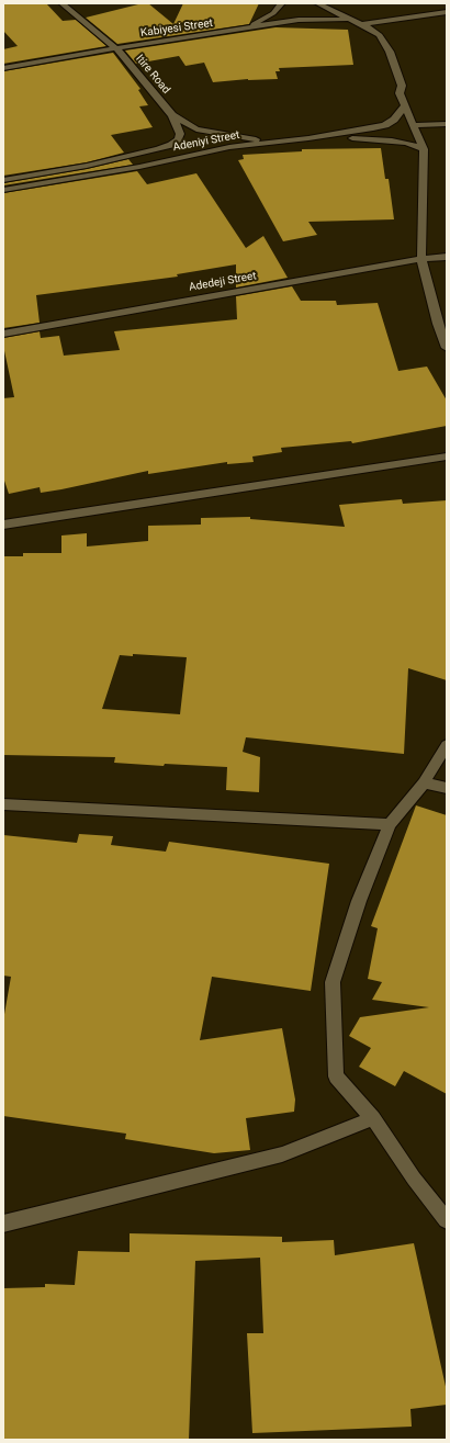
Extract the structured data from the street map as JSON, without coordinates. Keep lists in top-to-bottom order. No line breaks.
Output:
{"streets":{"street":["Kabiyesi Street","Itire Road","Adeniyi Street","Adedeji Street"]},"crossings":[["Kabiyesi Street","Itire Road"],["Itire Road","Adeniyi Street"]]}
